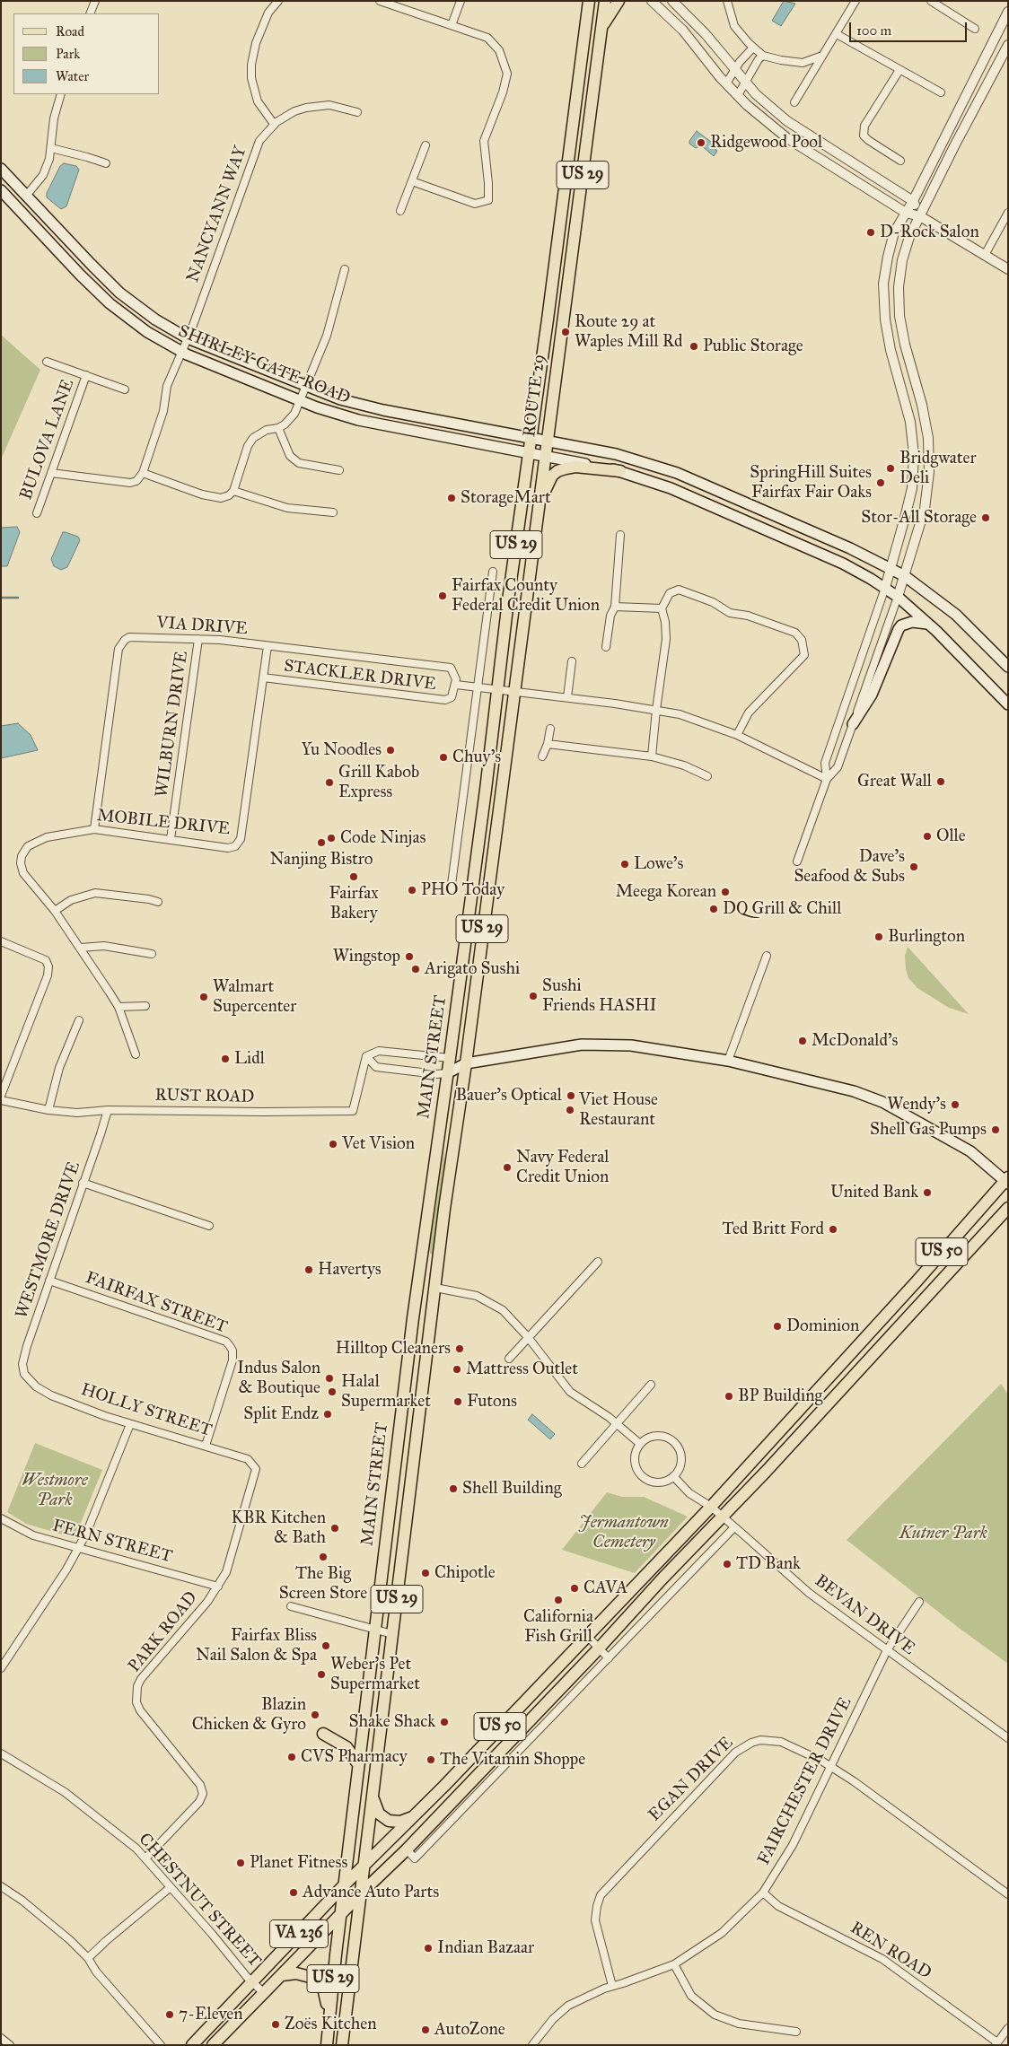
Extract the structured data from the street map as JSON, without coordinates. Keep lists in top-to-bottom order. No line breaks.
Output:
{"streets":{"main road":["US 29","SHIRLEY GATE ROAD","ROUTE 29","MAIN STREET","US 50","VA 236"],"street":["NANCYANN WAY","BULOVA LANE","VIA DRIVE","STACKLER DRIVE","WILBURN DRIVE","MOBILE DRIVE","RUST ROAD","WESTMORE DRIVE","FAIRFAX STREET","HOLLY STREET","FERN STREET","BEVAN DRIVE","PARK ROAD","EGAN DRIVE","FAIRCHESTER DRIVE","CHESTNUT STREET","REN ROAD"]},"crossings":[["US 29","MAIN STREET"],["US 29","US 50"],["US 29","VA 236"],["NANCYANN WAY","SHIRLEY GATE ROAD"],["SHIRLEY GATE ROAD","ROUTE 29"],["ROUTE 29","STACKLER DRIVE"],["ROUTE 29","MAIN STREET"],["VIA DRIVE","STACKLER DRIVE"],["VIA DRIVE","WILBURN DRIVE"],["VIA DRIVE","MOBILE DRIVE"],["STACKLER DRIVE","MOBILE DRIVE"],["WILBURN DRIVE","MOBILE DRIVE"],["MAIN STREET","US 50"],["MAIN STREET","VA 236"],["RUST ROAD","WESTMORE DRIVE"],["WESTMORE DRIVE","FAIRFAX STREET"],["WESTMORE DRIVE","HOLLY STREET"],["US 50","BEVAN DRIVE"],["US 50","VA 236"],["FAIRFAX STREET","HOLLY STREET"],["HOLLY STREET","PARK ROAD"],["FERN STREET","PARK ROAD"],["BEVAN DRIVE","FAIRCHESTER DRIVE"],["PARK ROAD","CHESTNUT STREET"],["EGAN DRIVE","FAIRCHESTER DRIVE"],["FAIRCHESTER DRIVE","REN ROAD"],["CHESTNUT STREET","VA 236"]],"parks":["Westmore Park","Jermantown Cemetery","Kutner Park"],"places":["Ridgewood Pool","D-Rock Salon","Route 29 at Waples Mill Rd","Public Storage","Bridgwater Deli","SpringHill Suites Fairfax Fair Oaks","StorageMart","Stor-All Storage","Fairfax County Federal Credit Union","Yu Noodles","Chuy's","Great Wall","Grill Kabob Express","Olle","Code Ninjas","Nanjing Bistro","Lowe's","Dave's Seafood & Subs","Fairfax Bakery","PHO Today","Meega Korean","DQ Grill & Chill","Burlington","Wingstop","Arigato Sushi","Sushi Friends HASHI","Walmart Supercenter","McDonald's","Lidl","Bauer's Optical","Wendy's","Viet House Restaurant","Shell Gas Pumps","Vet Vision","Navy Federal Credit Union","United Bank","Ted Britt Ford","Havertys","Dominion","Hilltop Cleaners","Mattress Outlet","Indus Salon & Boutique","Halal Supermarket","BP Building","Futons","Split Endz","Shell Building","KBR Kitchen & Bath","The Big Screen Store","TD Bank","Chipotle","CAVA","California Fish Grill","Fairfax Bliss Nail Salon & Spa","Weber's Pet Supermarket","Blazin Chicken & Gyro","Shake Shack","CVS Pharmacy","The Vitamin Shoppe","Planet Fitness","Advance Auto Parts","Indian Bazaar","7-Eleven","Zoës Kitchen","AutoZone"],"legend":["Road","Park","Water"],"scale_bar":"100 m"}
